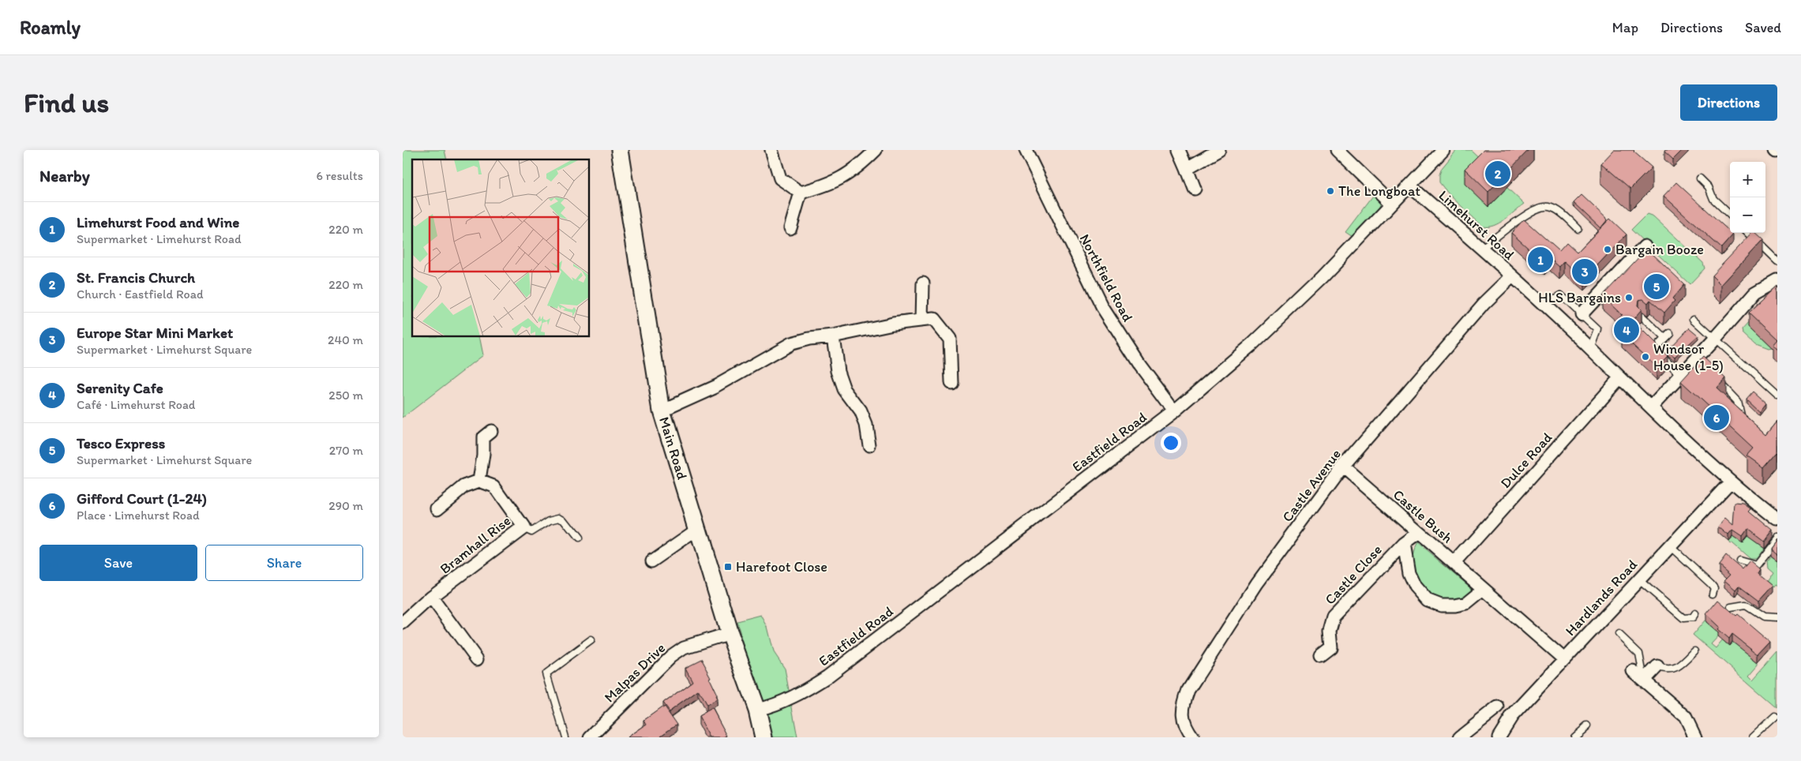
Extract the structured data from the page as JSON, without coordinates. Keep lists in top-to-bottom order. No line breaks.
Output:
{"streets":{"street":["Limehurst Road","Northfield Road","Eastfield Road","Main Road","Dulce Road","Castle Avenue","Castle Bush","Bramhall Rise","Castle Close","Hardlands Road","Malpas Drive"]},"crossings":[["Limehurst Road","Eastfield Road"],["Limehurst Road","Dulce Road"],["Limehurst Road","Castle Avenue"],["Limehurst Road","Hardlands Road"],["Northfield Road","Eastfield Road"],["Eastfield Road","Main Road"],["Main Road","Malpas Drive"],["Dulce Road","Castle Bush"],["Castle Avenue","Castle Bush"],["Castle Bush","Castle Close"],["Castle Bush","Hardlands Road"]],"places":{"other":["The Longboat","Bargain Booze","HLS Bargains","Windsor House (1-5)"],"transit":["Harefoot Close"]},"page":{"header":"Roamly","nav":["Map","Directions","Saved"],"buttons":["Directions",["Save","Share"]],"title":"Find us","heading":["Nearby","6 results"],"pins":["2","1","3","5","4","6"],"map_buttons":["+","−"],"list":[{"mark":"1","name":"Limehurst Food and Wine","note":"Supermarket · Limehurst Road","value":"220 m"},{"mark":"2","name":"St. Francis Church","note":"Church · Eastfield Road","value":"220 m"},{"mark":"3","name":"Europe Star Mini Market","note":"Supermarket · Limehurst Square","value":"240 m"},{"mark":"4","name":"Serenity Cafe","note":"Café · Limehurst Road","value":"250 m"},{"mark":"5","name":"Tesco Express","note":"Supermarket · Limehurst Square","value":"270 m"},{"mark":"6","name":"Gifford Court (1-24)","note":"Place · Limehurst Road","value":"290 m"}]}}
